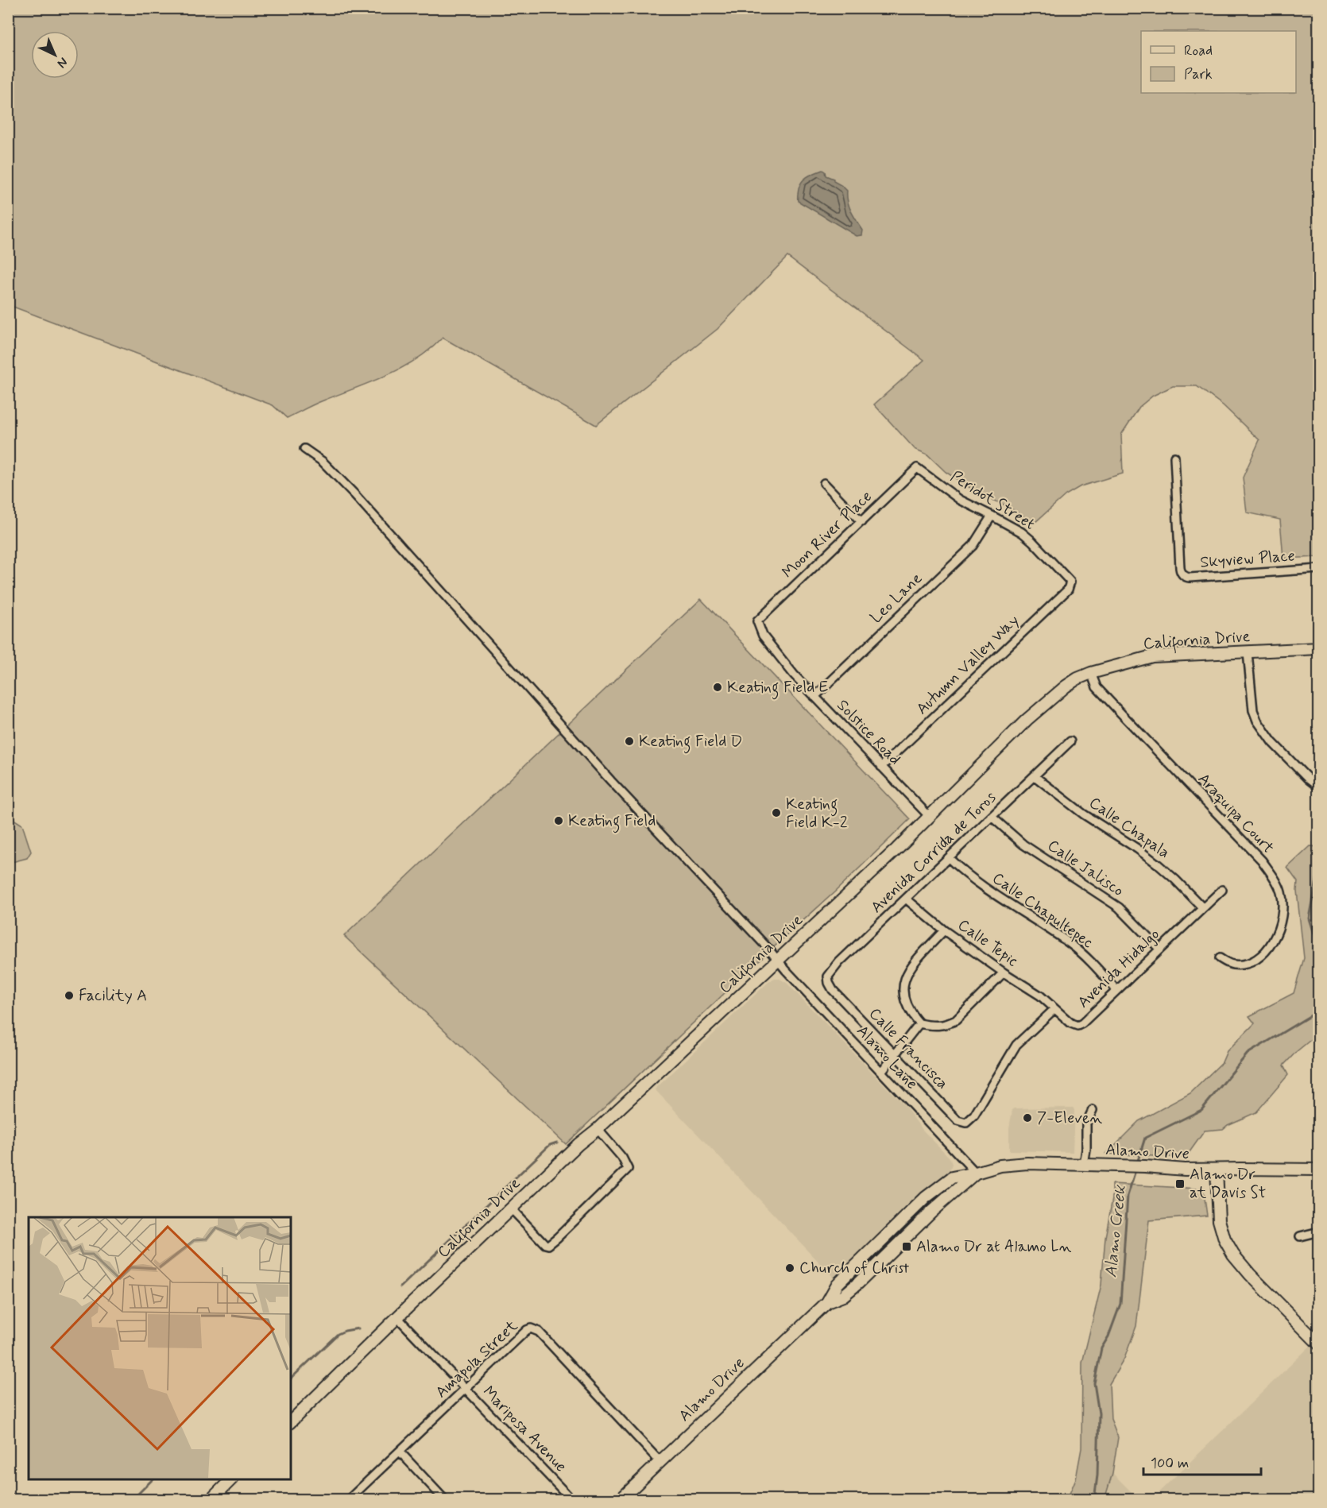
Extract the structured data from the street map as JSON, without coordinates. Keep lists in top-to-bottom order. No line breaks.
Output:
{"streets":{"street":["Peridot Street","Moon River Place","Skyview Place","Leo Lane","California Drive","Autumn Valley Way","Solstice Road","Araquipa Court","Calle Chapala","Avenida Corrida de Toros","Calle Jalisco","Calle Chapultepec","Calle Tepic","Avenida Hidalgo","Calle Francisca","Alamo Lane","Alamo Drive","Amapola Street","Mariposa Avenue"]},"crossings":[["Peridot Street","Moon River Place"],["Peridot Street","Leo Lane"],["Peridot Street","Autumn Valley Way"],["Moon River Place","Solstice Road"],["Leo Lane","Solstice Road"],["California Drive","Solstice Road"],["California Drive","Araquipa Court"],["California Drive","Alamo Lane"],["California Drive","Mariposa Avenue"],["Autumn Valley Way","Solstice Road"],["Calle Chapala","Avenida Corrida de Toros"],["Calle Chapala","Avenida Hidalgo"],["Avenida Corrida de Toros","Calle Jalisco"],["Avenida Corrida de Toros","Calle Chapultepec"],["Avenida Corrida de Toros","Calle Tepic"],["Avenida Corrida de Toros","Calle Francisca"],["Calle Jalisco","Avenida Hidalgo"],["Calle Chapultepec","Avenida Hidalgo"],["Calle Tepic","Avenida Hidalgo"],["Calle Tepic","Calle Francisca"],["Avenida Hidalgo","Calle Francisca"],["Alamo Lane","Alamo Drive"],["Alamo Drive","Amapola Street"],["Amapola Street","Mariposa Avenue"]],"water":["Alamo Creek"],"places":{"other":["Keating Field E","Keating Field D","Keating Field K-2","Keating Field","Facility A","7-Eleven","Church of Christ"],"transit":["Alamo Dr at Davis St","Alamo Dr at Alamo Ln"]},"legend":["Road","Park"],"scale_bar":"100 m","north":"bottom right"}
